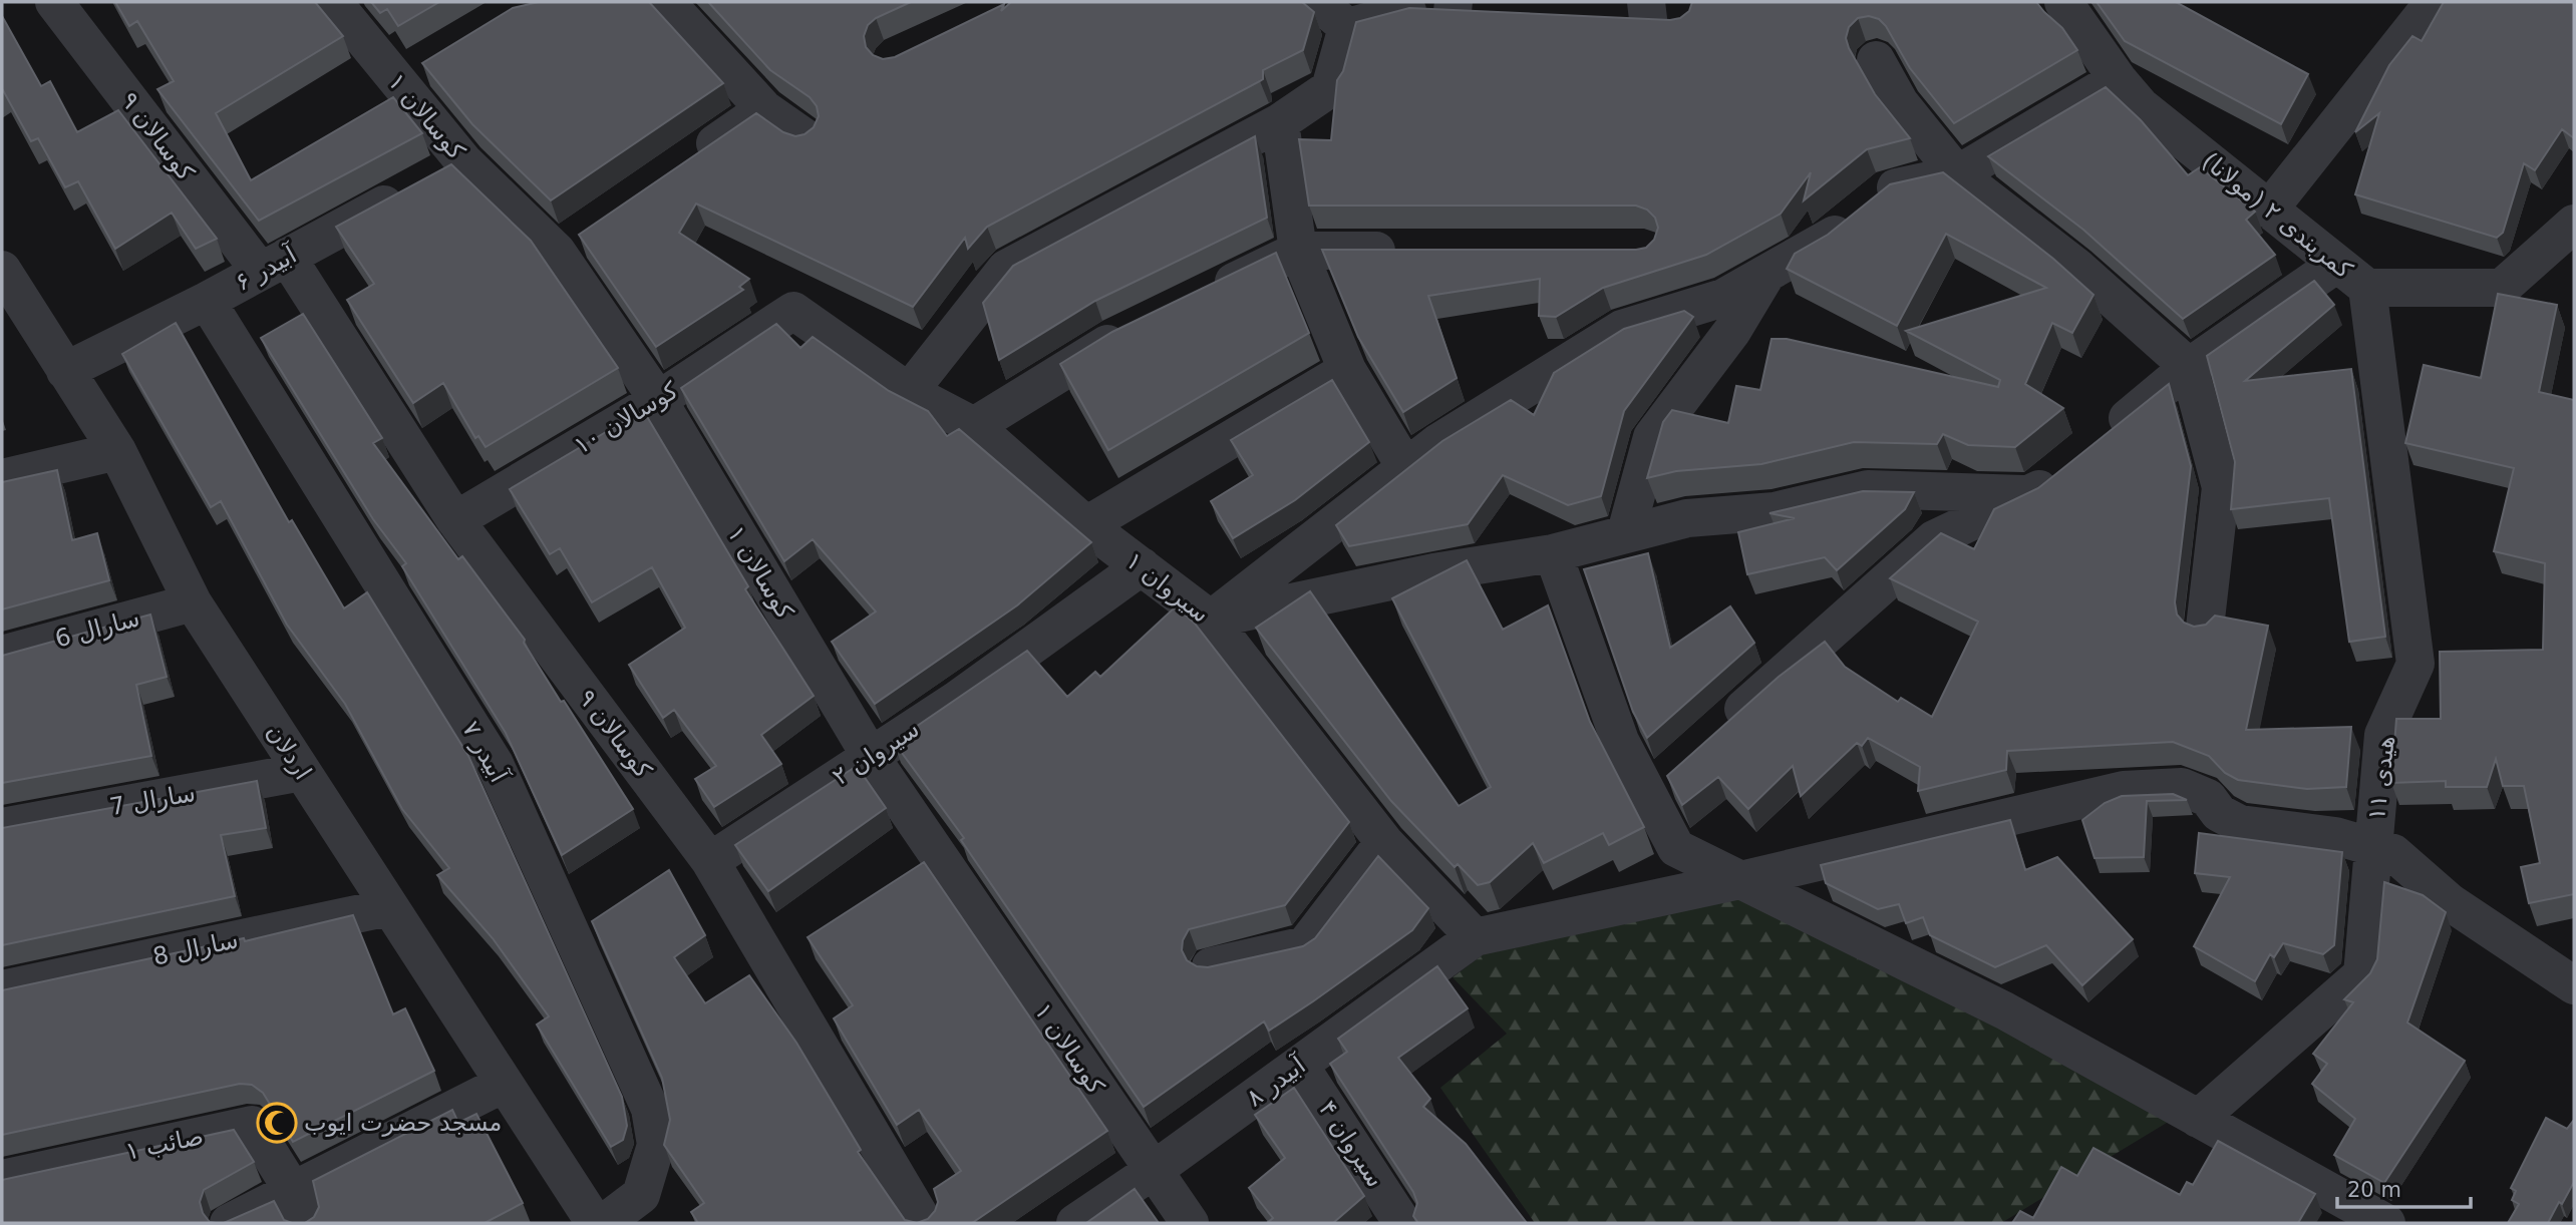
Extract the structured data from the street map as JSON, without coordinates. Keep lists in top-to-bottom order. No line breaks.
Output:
{"streets":{"street":["کوسالان ۱","کوسالان ۹","کمربندی ۲ (مولانا)","آبیدر ۶","کوسالان ۱۰","سیروان ۱","سارال 6","اردلان","آبیدر ۷","سیروان ۲","هیدی ۱۱","سارال 7","سارال 8","آبیدر ۸","صائب ۱","سیروان ۴"]},"crossings":[["کوسالان ۱","آبیدر ۶"],["کوسالان ۱","کوسالان ۱۰"],["کوسالان ۱","سیروان ۲"],["کوسالان ۱","آبیدر ۸"],["کوسالان ۹","آبیدر ۶"],["کوسالان ۹","کوسالان ۱۰"],["کوسالان ۹","سیروان ۲"],["کمربندی ۲ (مولانا)","هیدی ۱۱"],["آبیدر ۶","اردلان"],["آبیدر ۶","آبیدر ۷"],["کوسالان ۱۰","سیروان ۱"],["سیروان ۱","سیروان ۲"],["سیروان ۱","آبیدر ۸"],["سارال 6","اردلان"],["اردلان","سارال 7"],["اردلان","سارال 8"],["آبیدر ۸","سیروان ۴"]],"places":{"mosque":["مسجد حضرت ایوب"]},"scale_bar":"20 m"}
